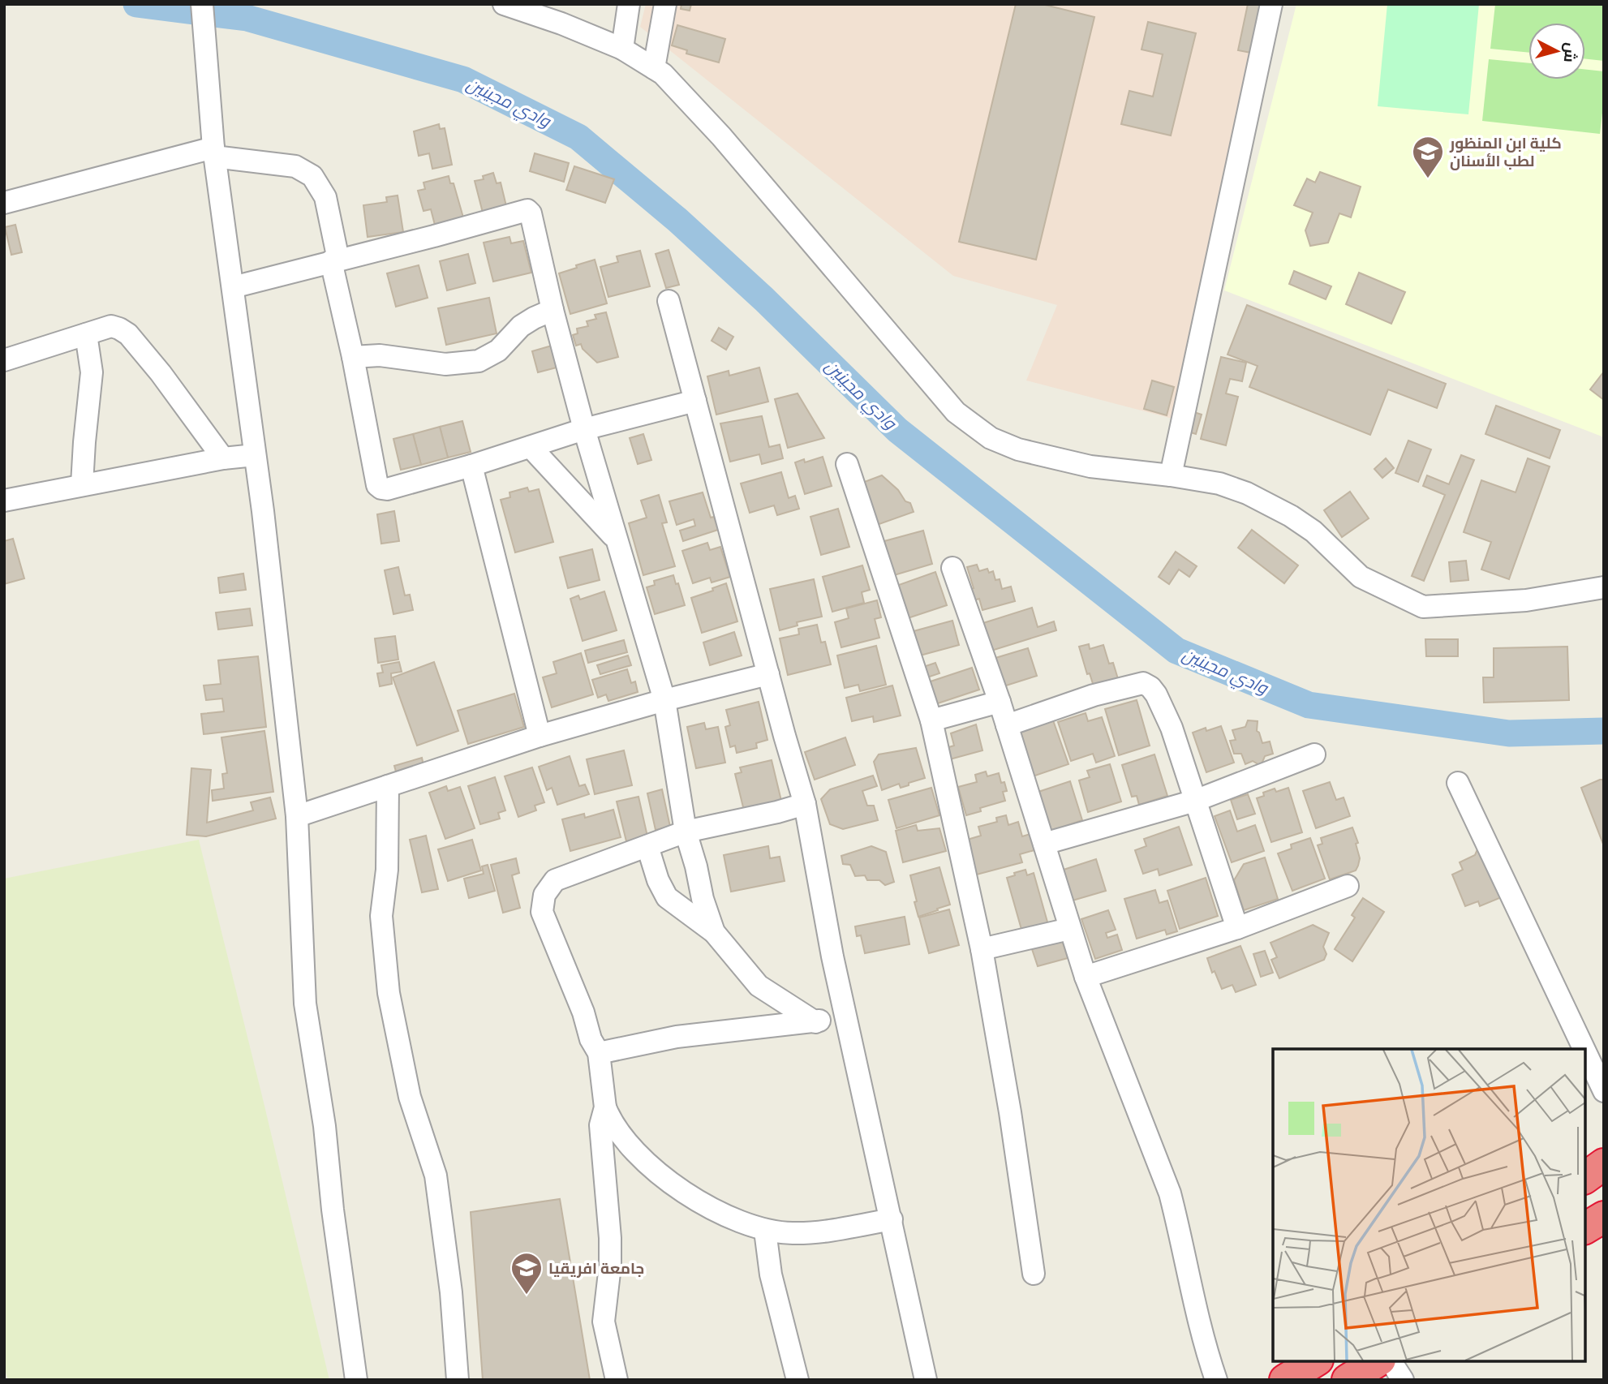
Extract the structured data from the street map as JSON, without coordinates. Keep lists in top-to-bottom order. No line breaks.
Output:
{"water":["وادي مجينين"],"places":{"school or university":["كلية ابن المنظور لطب الأسنان","جامعة افريقيا"]},"north":"right"}
